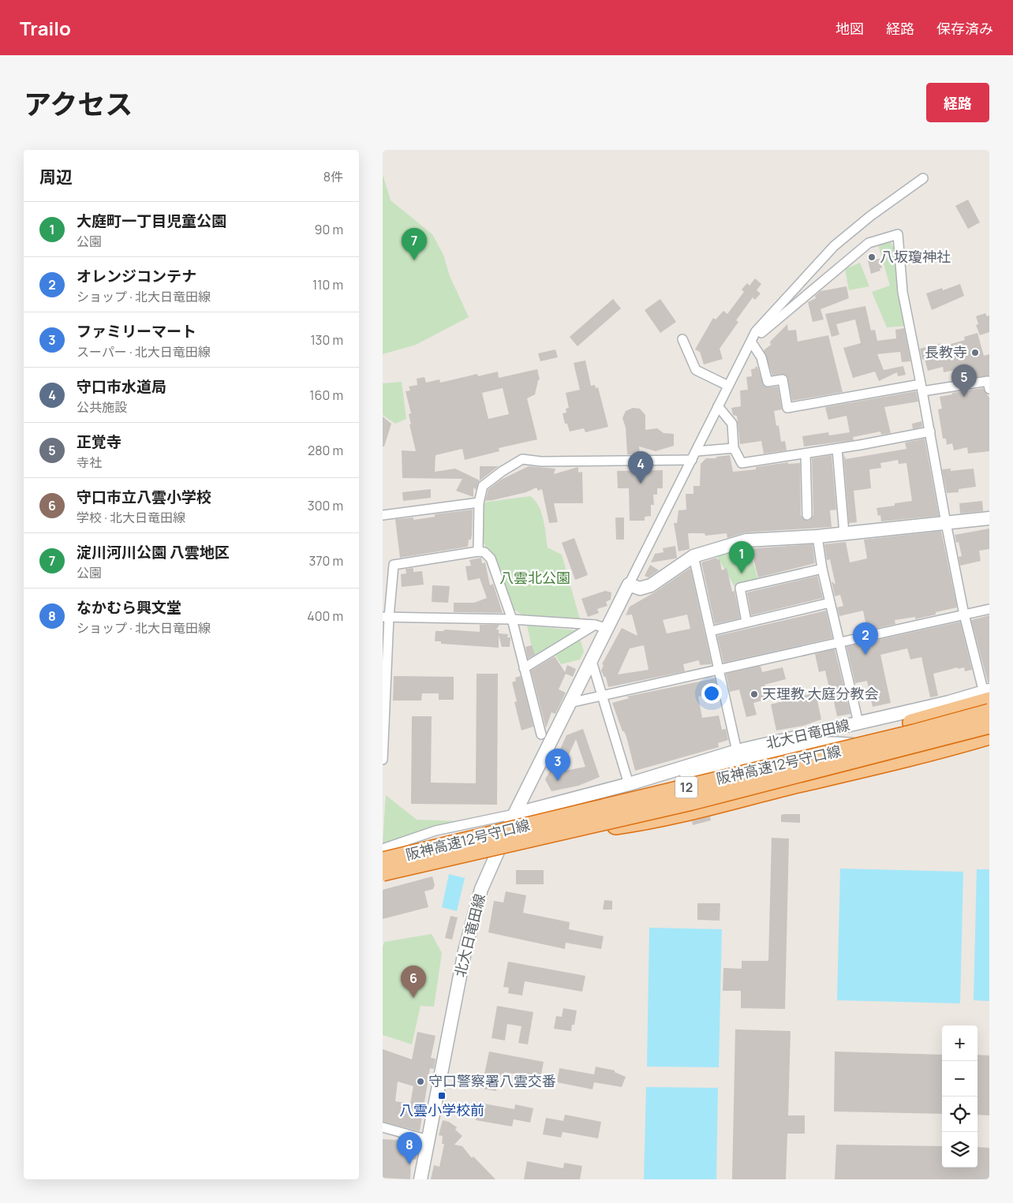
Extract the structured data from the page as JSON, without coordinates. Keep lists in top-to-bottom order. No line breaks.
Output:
{"streets":{"highway":["阪神高速12号守口線","12"],"main road":["北大日竜田線"]},"parks":["八雲北公園"],"places":{"other":["八坂瓊神社","長教寺","天理教 大庭分教会","守口警察署八雲交番"],"transit":["八雲小学校前"]},"page":{"header":"Trailo","nav":["地図","経路","保存済み"],"title":"アクセス","buttons":"経路","heading":["周辺","8件"],"list":[{"mark":"1","name":"大庭町一丁目児童公園","note":"公園","value":"90 m"},{"mark":"2","name":"オレンジコンテナ","note":"ショップ · 北大日竜田線","value":"110 m"},{"mark":"3","name":"ファミリーマート","note":"スーパー · 北大日竜田線","value":"130 m"},{"mark":"4","name":"守口市水道局","note":"公共施設","value":"160 m"},{"mark":"5","name":"正覚寺","note":"寺社","value":"280 m"},{"mark":"6","name":"守口市立八雲小学校","note":"学校 · 北大日竜田線","value":"300 m"},{"mark":"7","name":"淀川河川公園 八雲地区","note":"公園","value":"370 m"},{"mark":"8","name":"なかむら興文堂","note":"ショップ · 北大日竜田線","value":"400 m"}],"pins":["7","5","4","1","2","3","6","8"],"map_buttons":["+","−"]}}
